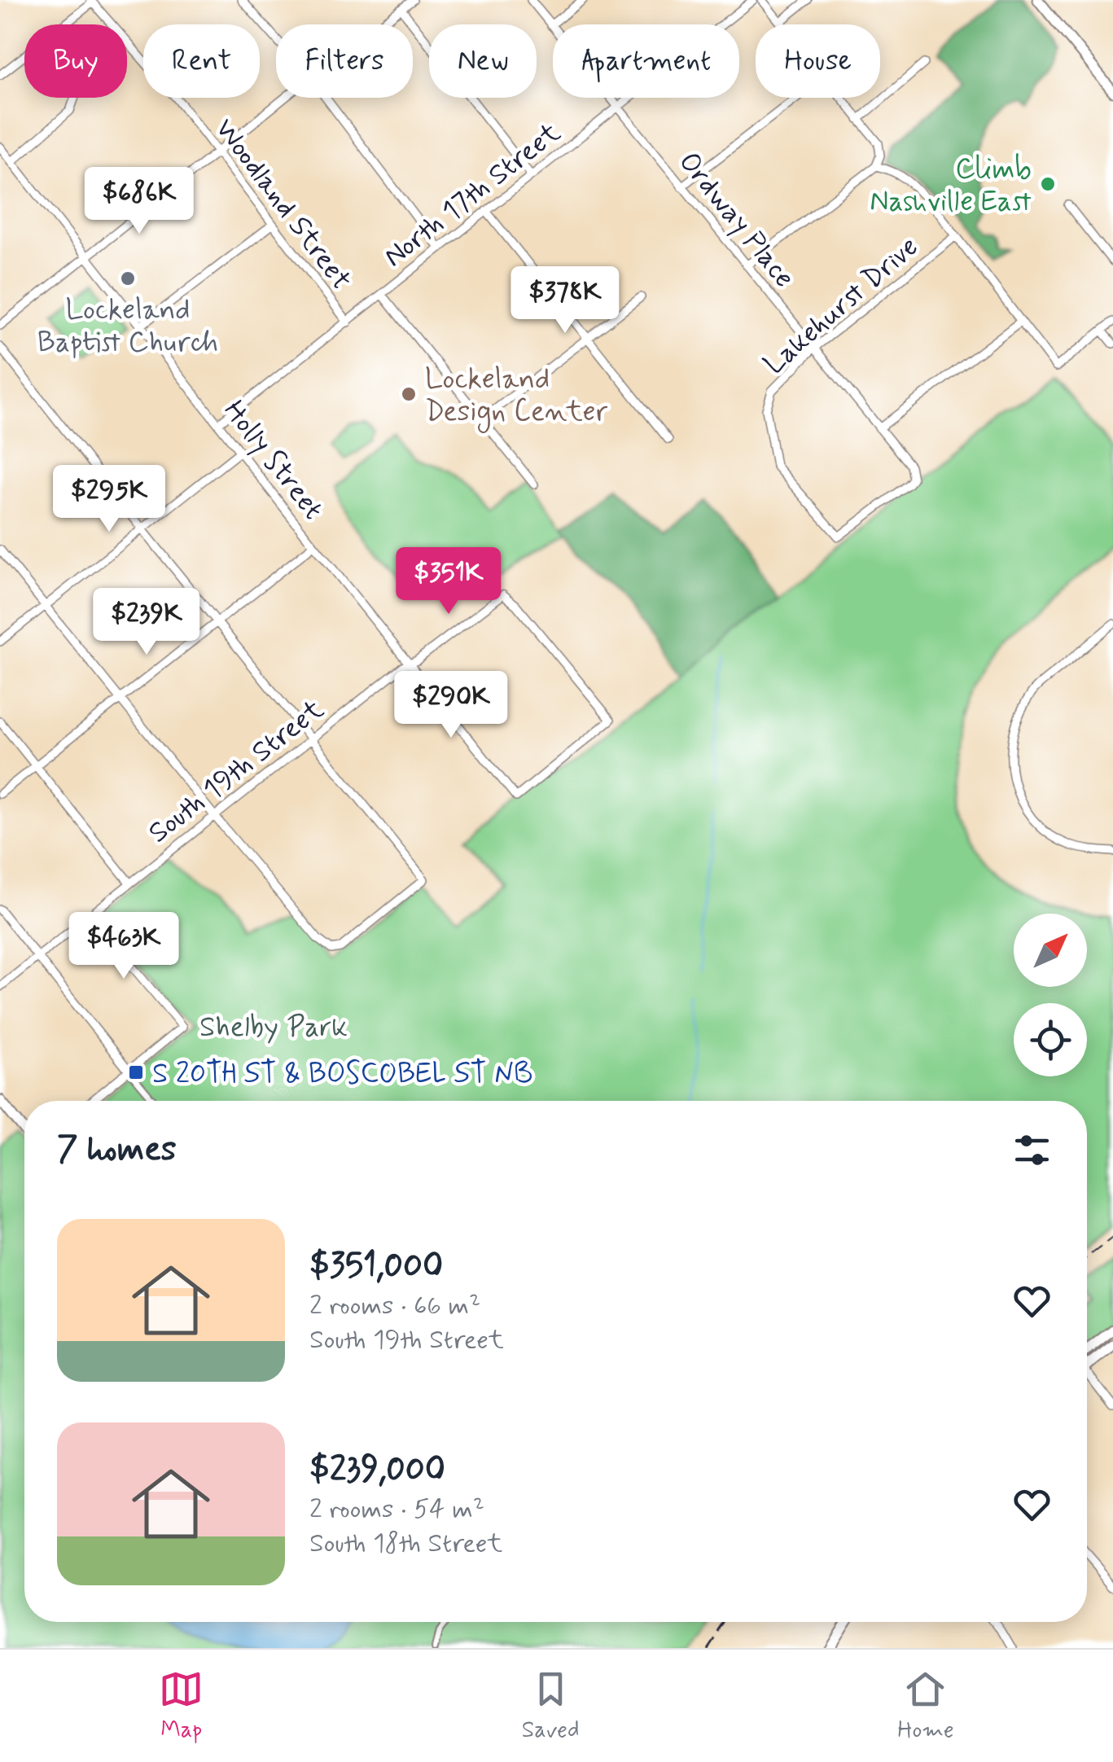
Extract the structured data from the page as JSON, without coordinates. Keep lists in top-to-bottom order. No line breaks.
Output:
{"streets":{"street":["North 17th Street","Woodland Street","Ordway Place","Lakehurst Drive","Holly Street","South 19th Street"]},"crossings":[["North 17th Street","Woodland Street"],["North 17th Street","Ordway Place"],["North 17th Street","Holly Street"],["Ordway Place","Lakehurst Drive"],["Holly Street","South 19th Street"]],"parks":["Shelby Park"],"places":{"other":["Climb Nashville East","Lockeland Baptist Church","Lockeland Design Center"],"transit":["S 20TH ST & BOSCOBEL ST NB"]},"north":"top right","page":{"chip":["Buy","Rent","Filters","New","Apartment","House"],"price":["$686K","$378K","$295K","$351K","$239K","$290K","$463K"],"heading":"7 homes","list":[{"name":"$351,000","note":"2 rooms · 66 m² · South 19th Street"},{"name":"$239,000","note":"2 rooms · 54 m² · South 18th Street"}],"tabs":["Map","Saved","Home"]}}
